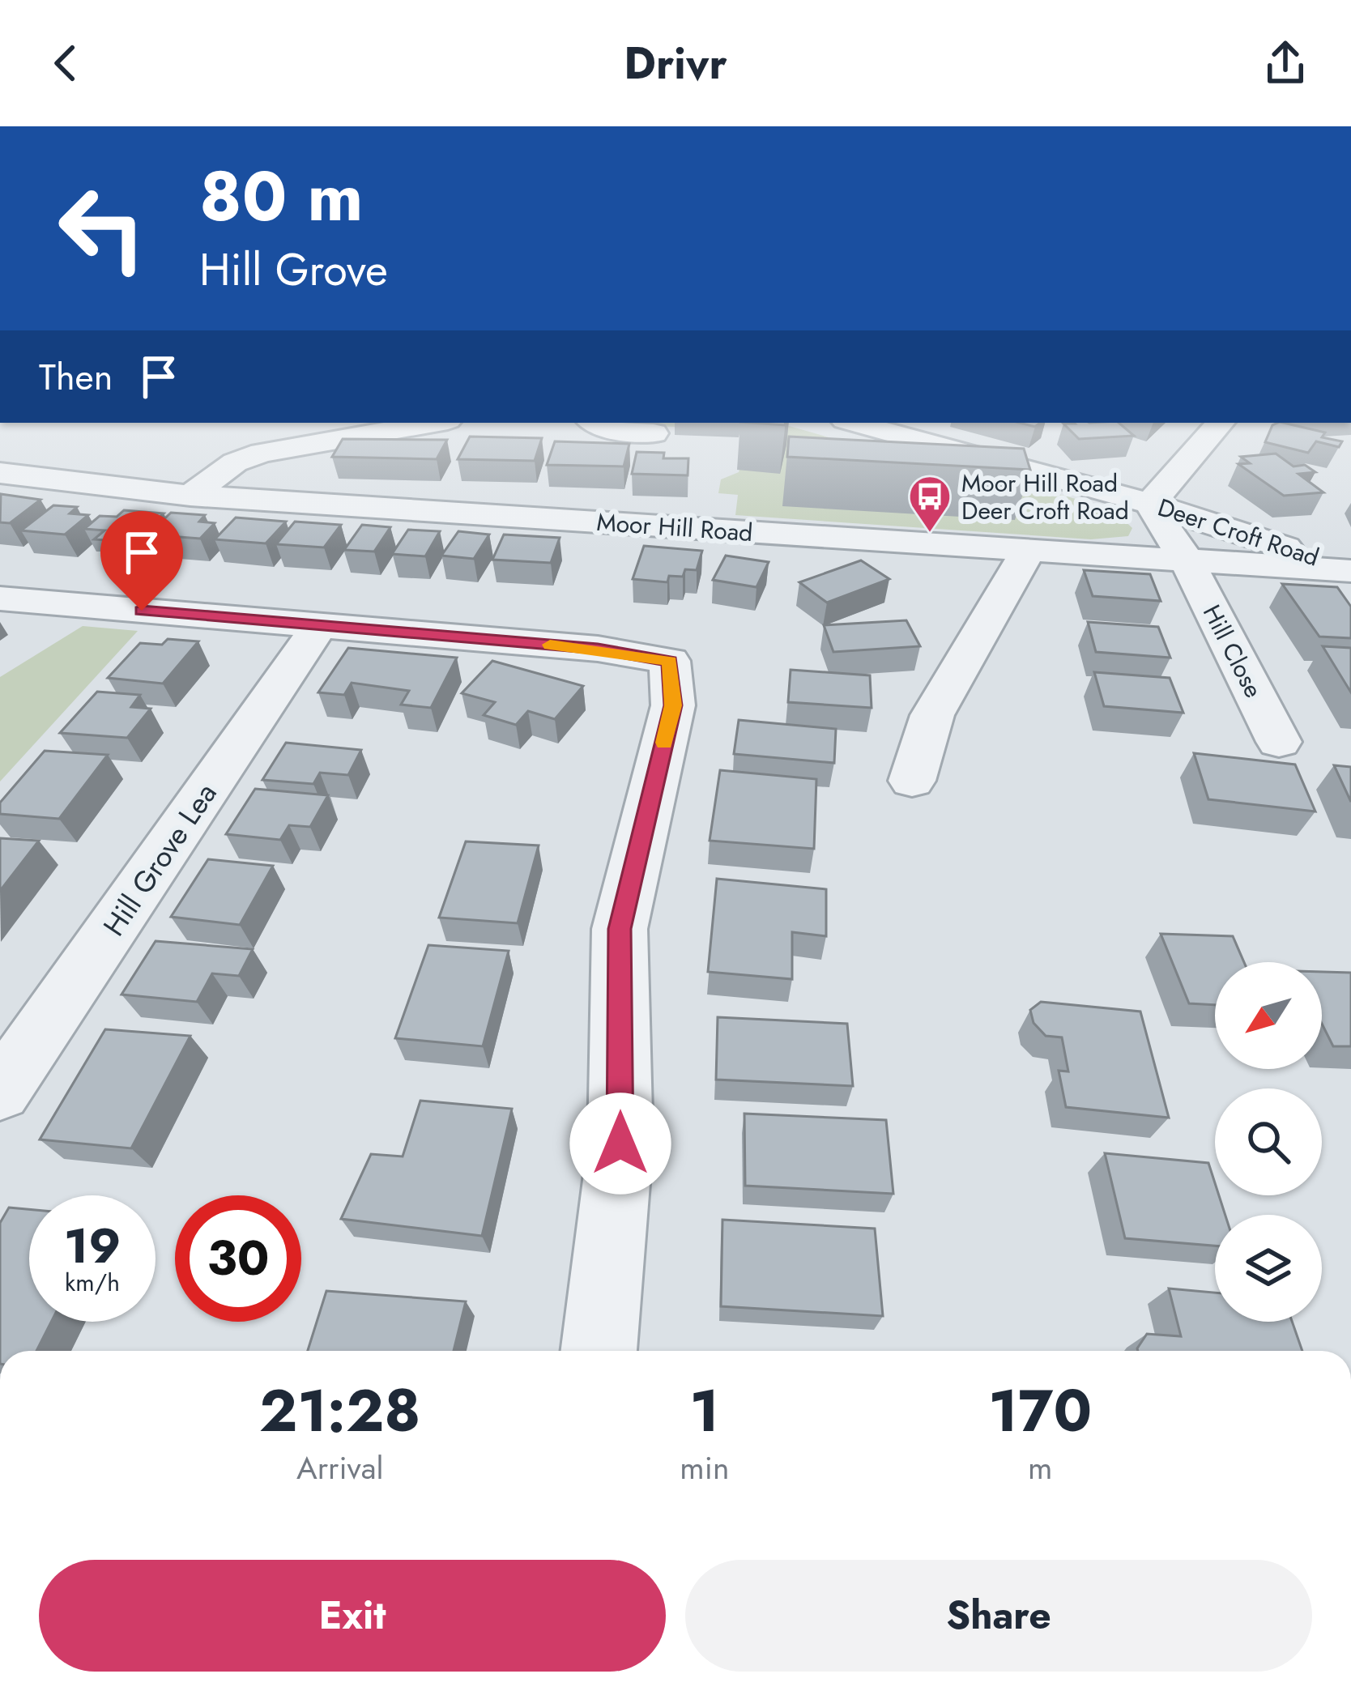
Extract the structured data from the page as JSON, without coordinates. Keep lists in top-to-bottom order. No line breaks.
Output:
{"streets":{"street":["Moor Hill Road","Deer Croft Road","Hill Close","Hill Grove Lea"]},"crossings":[["Moor Hill Road","Deer Croft Road"],["Moor Hill Road","Hill Close"],["Deer Croft Road","Hill Close"]],"places":{"bus stop":["Moor Hill Road Deer Croft Road"]},"north":"bottom left","page":{"header":"Drivr","turn":["80 m","Hill Grove"],"then":"Then","speed":"19 km/h","limit":"30","eta":["21:28","Arrival","1","min","170","m"],"buttons":["Exit","Share"]}}
